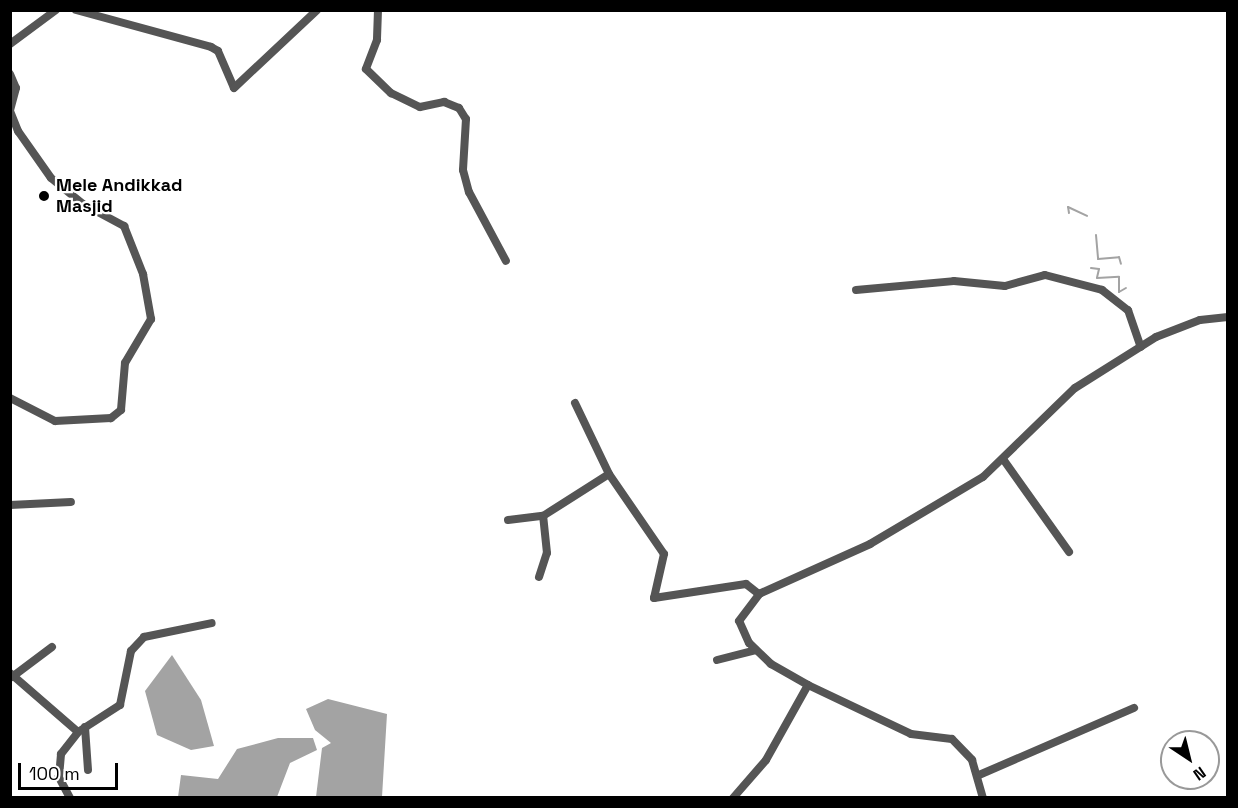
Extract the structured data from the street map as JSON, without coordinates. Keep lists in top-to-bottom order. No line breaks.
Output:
{"places":["Mele Andikkad Masjid"],"scale_bar":"100 m","north":"bottom right"}
